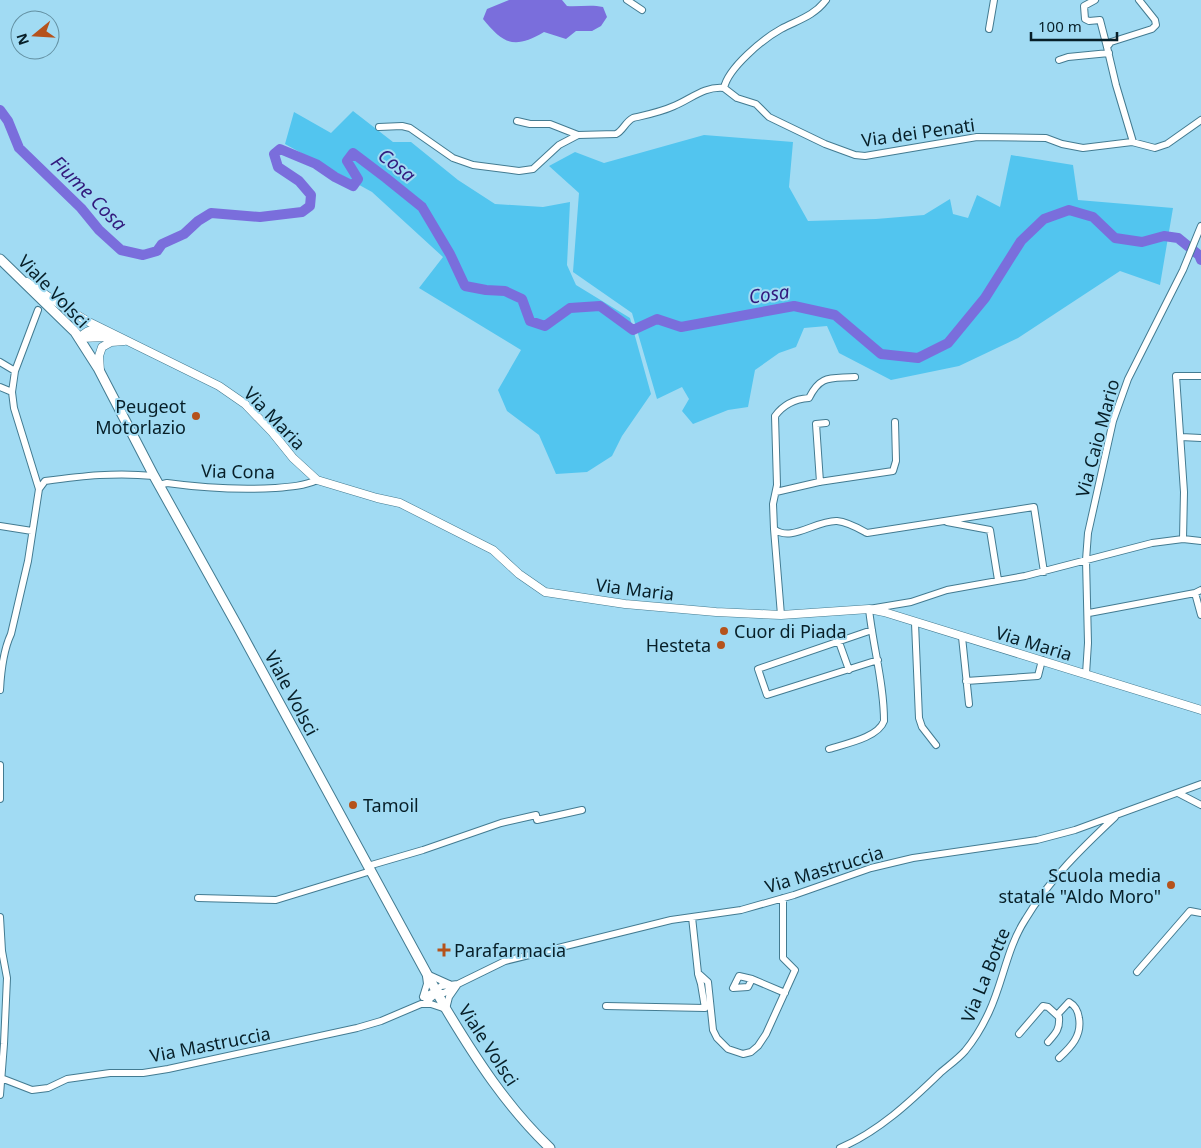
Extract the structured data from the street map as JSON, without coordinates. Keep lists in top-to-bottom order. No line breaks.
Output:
{"streets":{"main road":["Viale Volsci"],"street":["Via dei Penati","Via Maria","Via Caio Mario","Via Cona","Via Mastruccia","Via La Botte"]},"crossings":[["Viale Volsci","Via Maria"],["Viale Volsci","Via Cona"],["Viale Volsci","Via Mastruccia"],["Via Maria","Via Caio Mario"],["Via Maria","Via Cona"],["Via Mastruccia","Via La Botte"]],"water":["Cosa","Fiume Cosa"],"places":{"other":["Peugeot Motorlazio","Cuor di Piada","Hesteta","Tamoil","Scuola media statale \"Aldo Moro\""],"health":["Parafarmacia"]},"scale_bar":"100 m","north":"left"}
